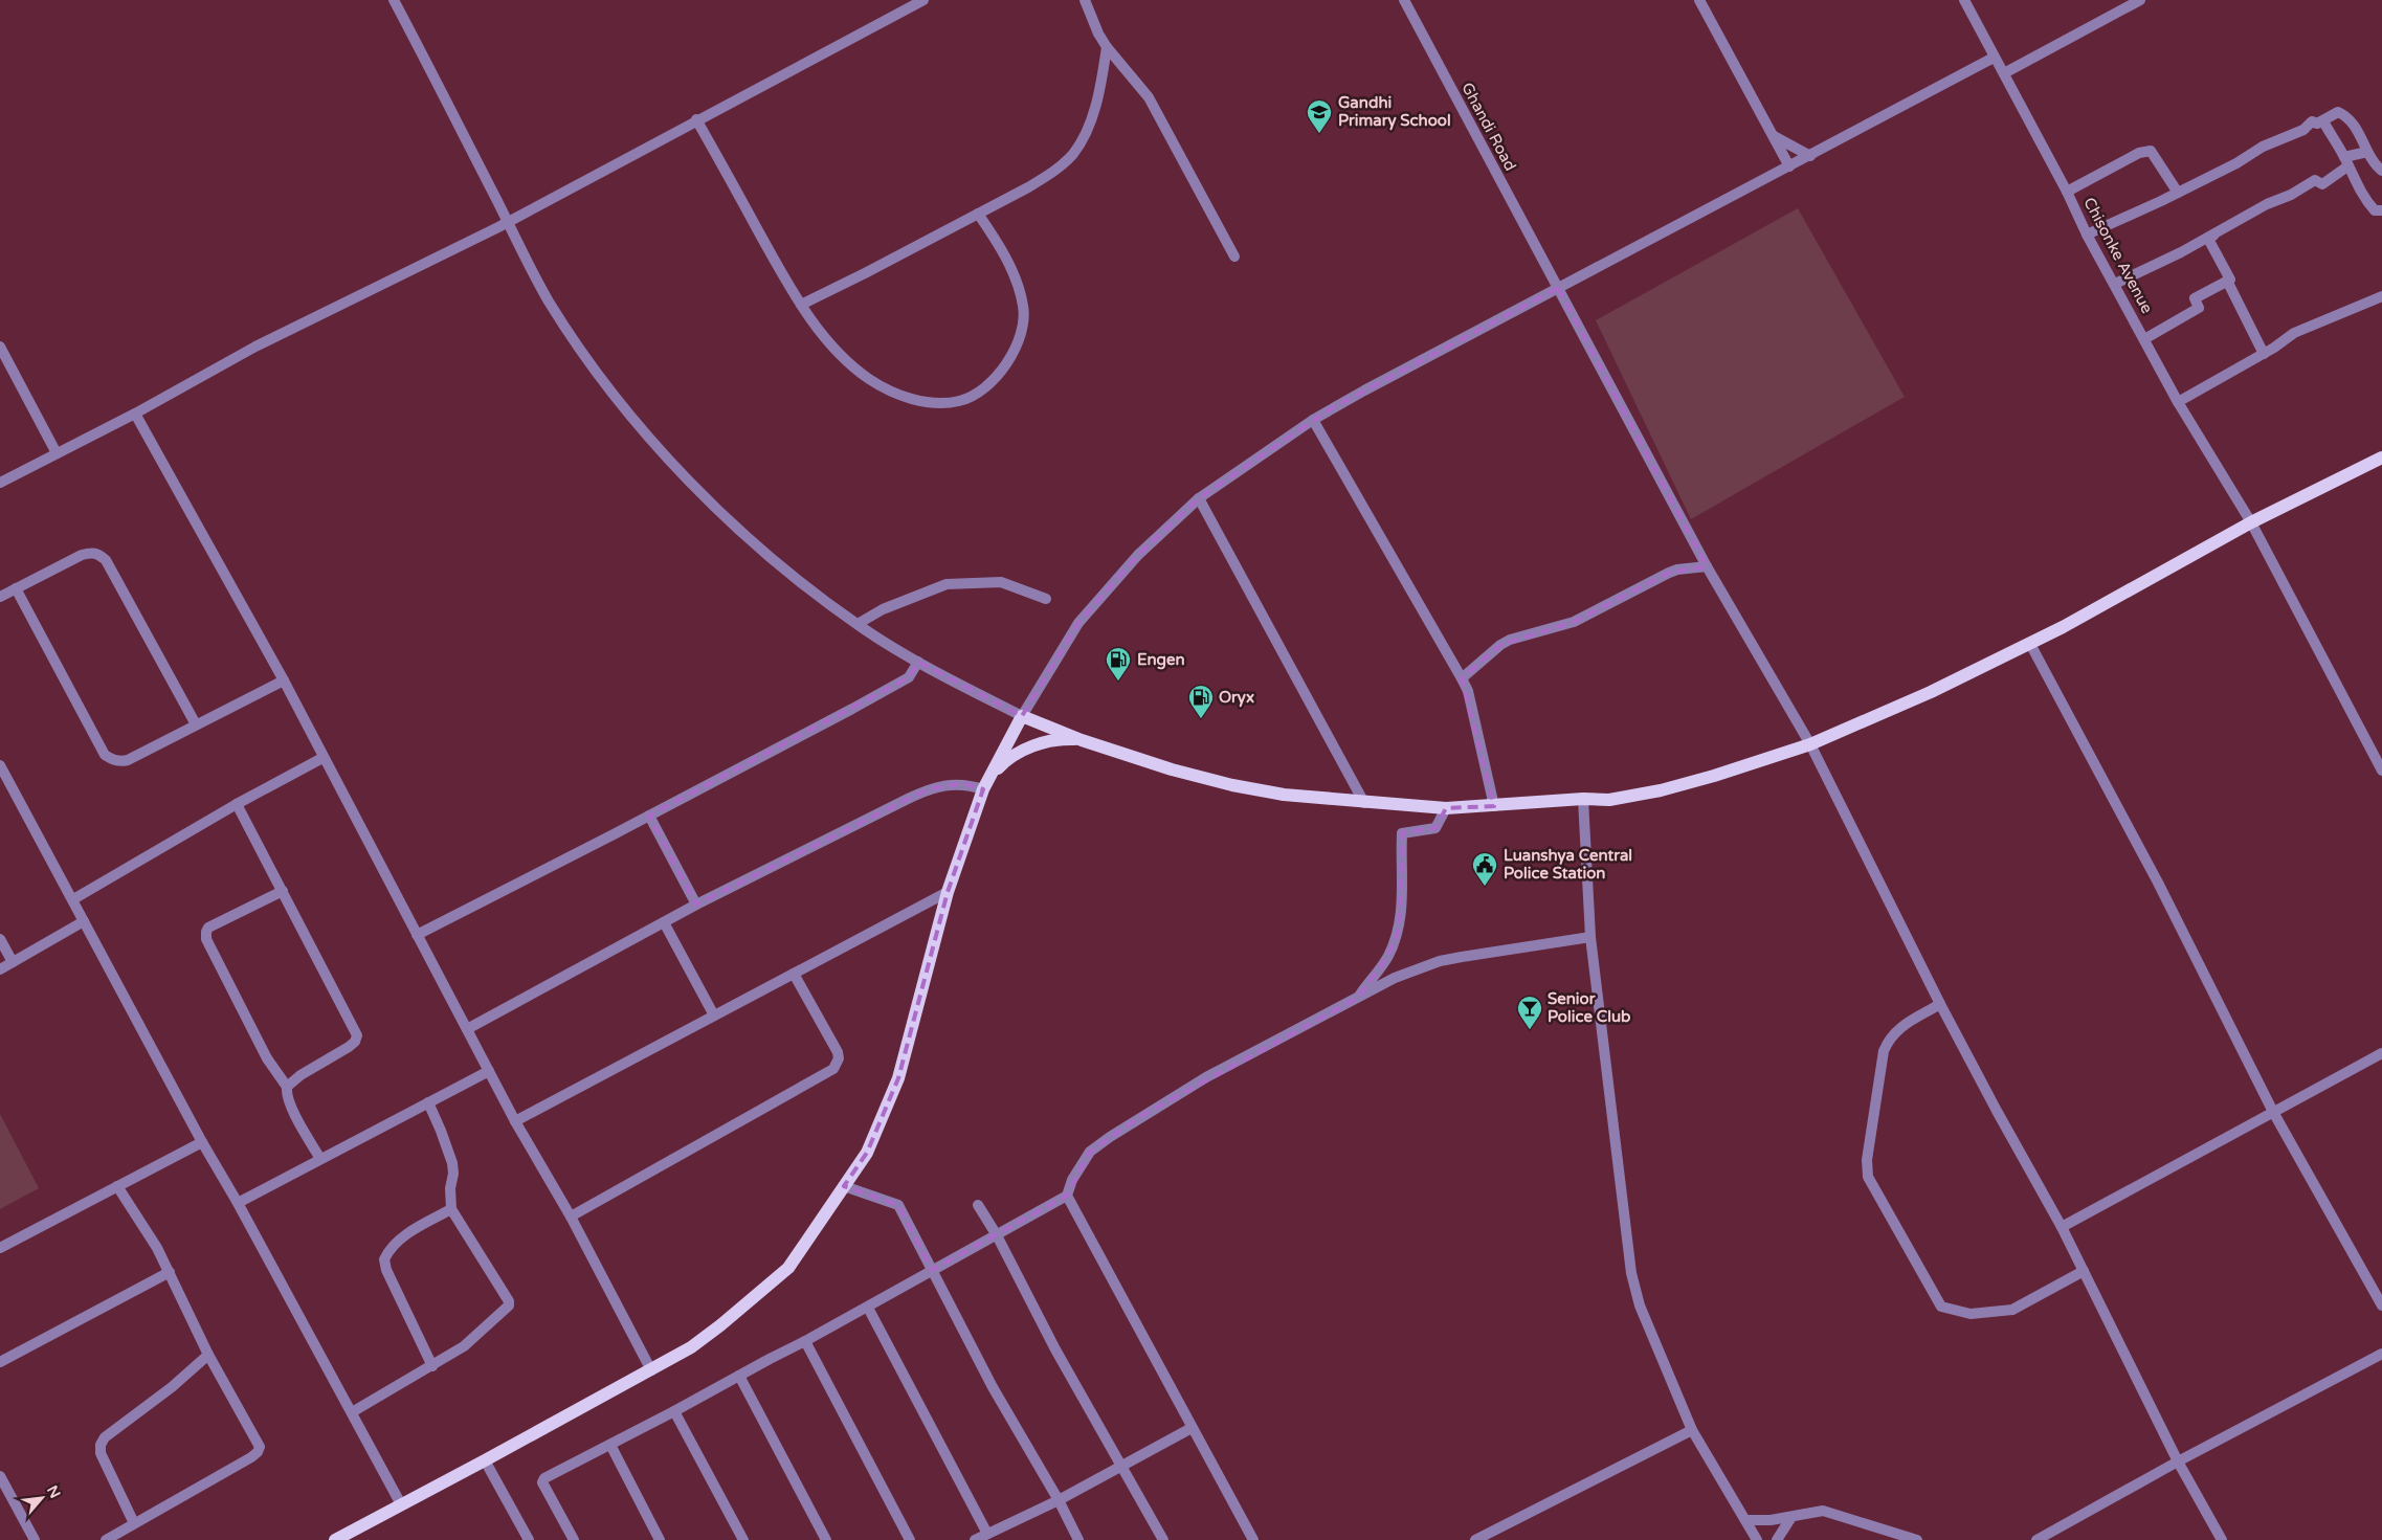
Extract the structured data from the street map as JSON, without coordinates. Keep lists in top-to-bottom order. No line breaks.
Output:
{"streets":{"street":["Ghandi Road","Chisonke Avenue"]},"places":{"school or university":["Gandhi Primary School"],"fuel station":["Engen","Oryx"],"public building":["Luanshya Central Police Station"],"bar":["Senior Police Club"]},"north":"top right"}
